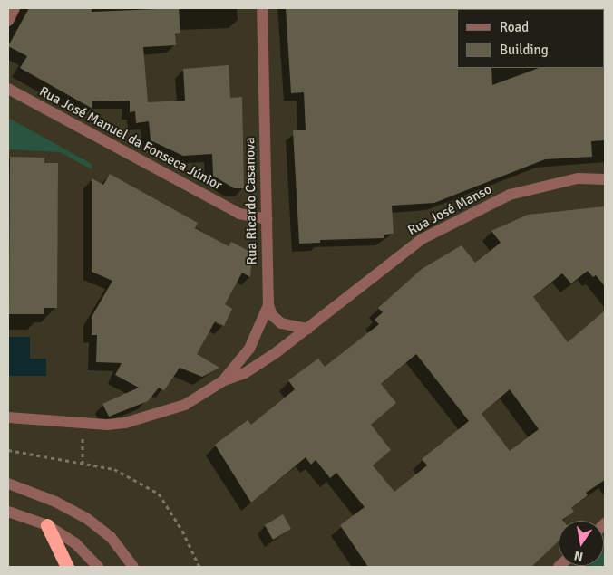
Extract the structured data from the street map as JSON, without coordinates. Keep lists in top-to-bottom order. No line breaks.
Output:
{"streets":{"street":["Rua José Manuel da Fonseca Júnior","Rua Ricardo Casanova","Rua José Manso"]},"crossings":[["Rua José Manuel da Fonseca Júnior","Rua Ricardo Casanova"],["Rua Ricardo Casanova","Rua José Manso"]],"legend":["Road","Building"],"north":"bottom"}
